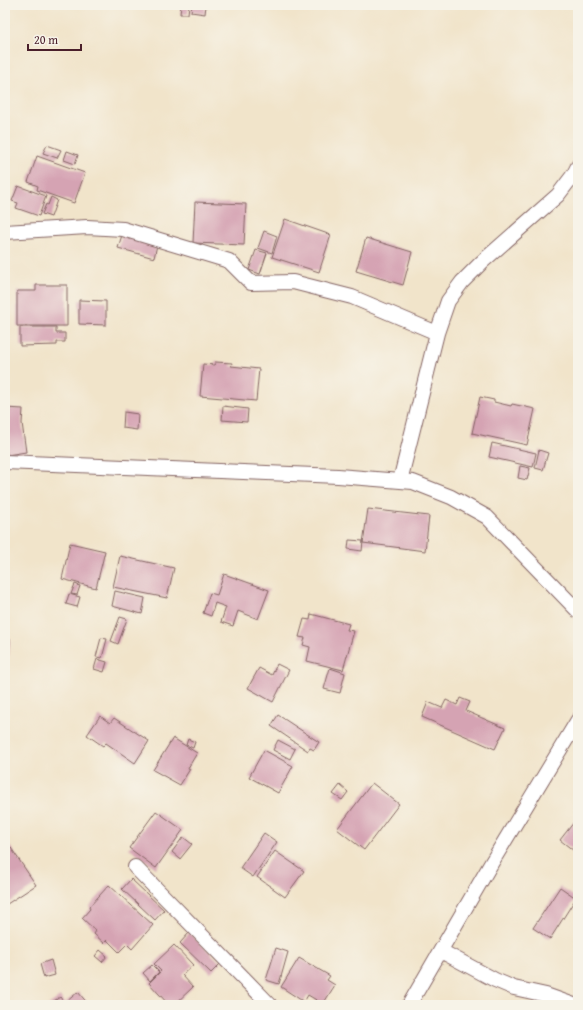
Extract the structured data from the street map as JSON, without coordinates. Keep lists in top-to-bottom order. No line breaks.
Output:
{"scale_bar":"20 m"}
